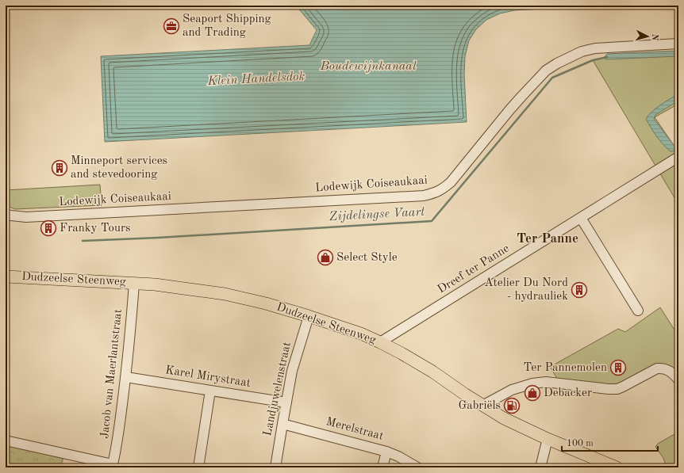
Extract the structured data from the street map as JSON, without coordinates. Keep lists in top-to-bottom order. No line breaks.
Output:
{"streets":{"main road":["Dudzeelse Steenweg"],"street":["Lodewijk Coiseaukaai","Dreef ter Panne","Jacob van Maerlantstraat","Karel Mirystraat","Landjuwelenstraat","Merelstraat"]},"crossings":[["Dreef ter Panne","Dudzeelse Steenweg"],["Dudzeelse Steenweg","Jacob van Maerlantstraat"],["Dudzeelse Steenweg","Landjuwelenstraat"],["Jacob van Maerlantstraat","Karel Mirystraat"],["Karel Mirystraat","Landjuwelenstraat"],["Landjuwelenstraat","Merelstraat"]],"districts":["Ter Panne"],"water":["Boudewijnkanaal","Klein Handelsdok","Zijdelingse Vaart"],"places":{"office":["Seaport Shipping and Trading"],"building":["Minneport services and stevedooring","Franky Tours","Atelier Du Nord - hydrauliek","Ter Pannemolen"],"shop":["Select Style","Debacker"],"fuel station":["Gabriëls"]},"scale_bar":"100 m","north":"right"}
